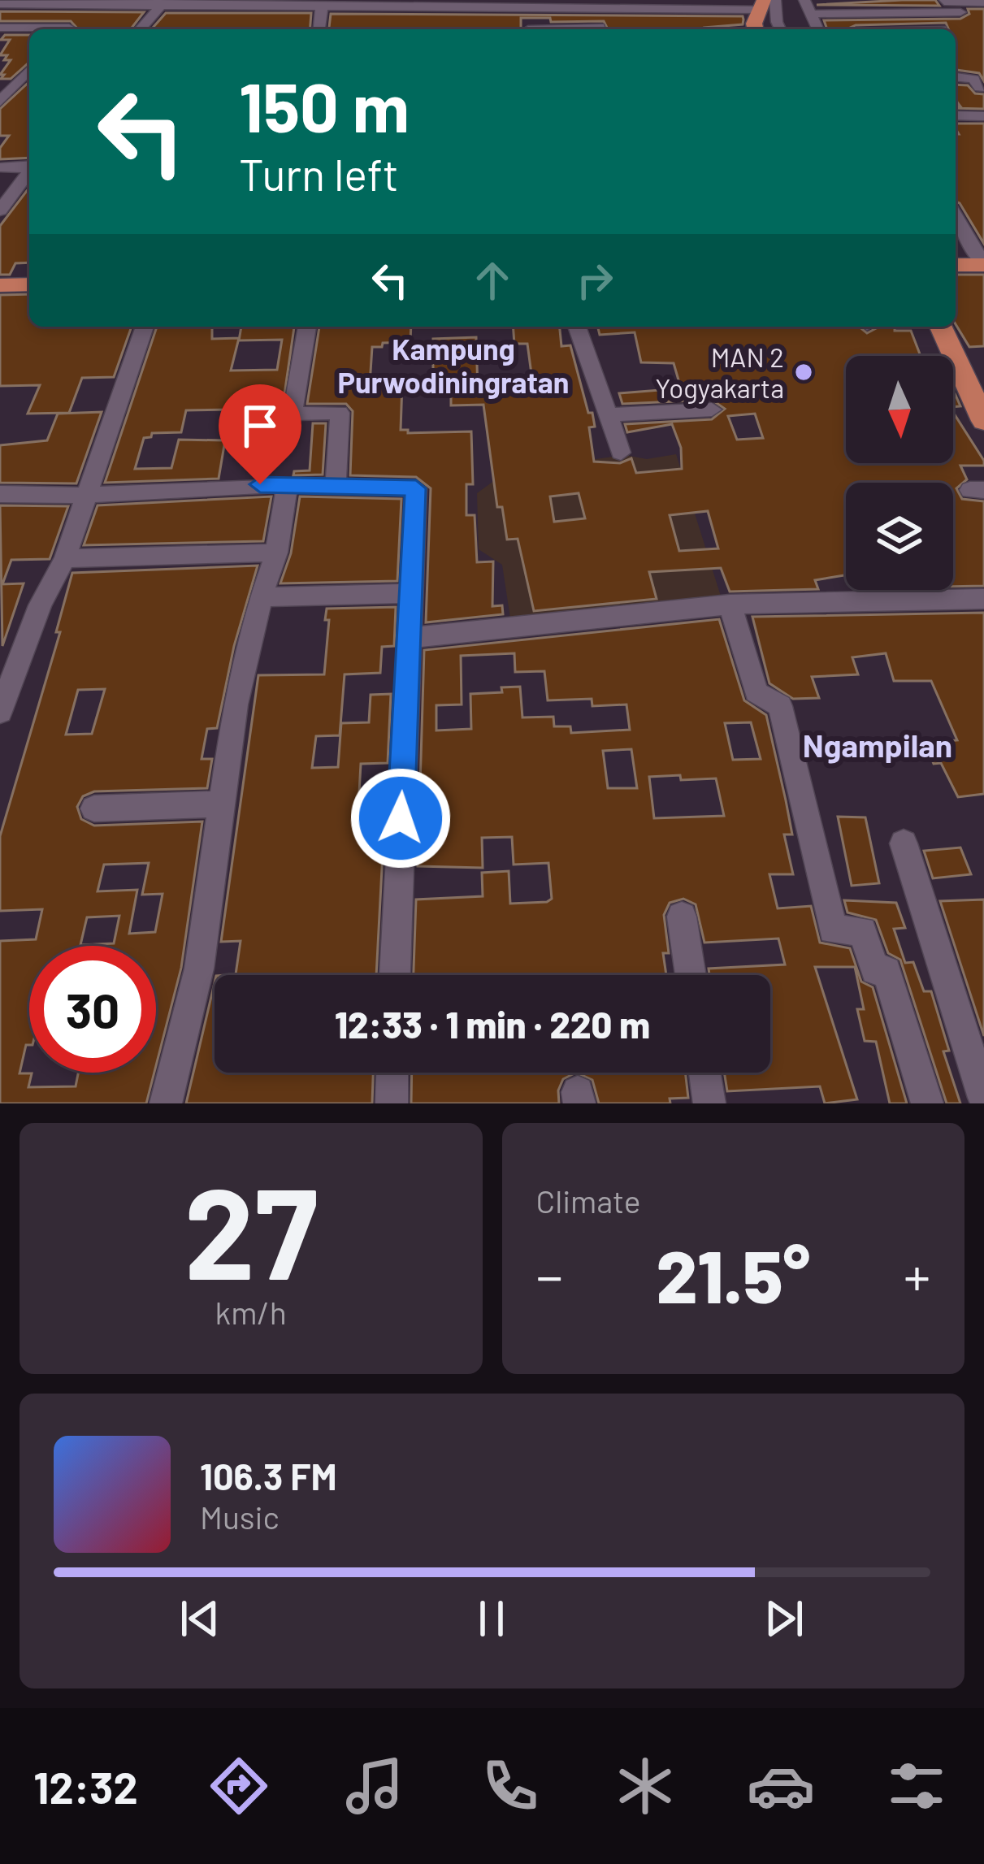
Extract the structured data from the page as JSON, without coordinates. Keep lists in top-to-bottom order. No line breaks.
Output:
{"districts":["Kampung Purwodiningratan","Ngampilan"],"places":["MAN 2 Yogyakarta"],"north":"bottom","page":{"turn":["150 m","Turn left"],"limit":"30","trip":"12:33 · 1 min · 220 m","tile":[["27","km/h"],"Climate"],"heat":["−","21.5°","+"],"song":["106.3 FM","Music"],"tabs":"12:32"}}
